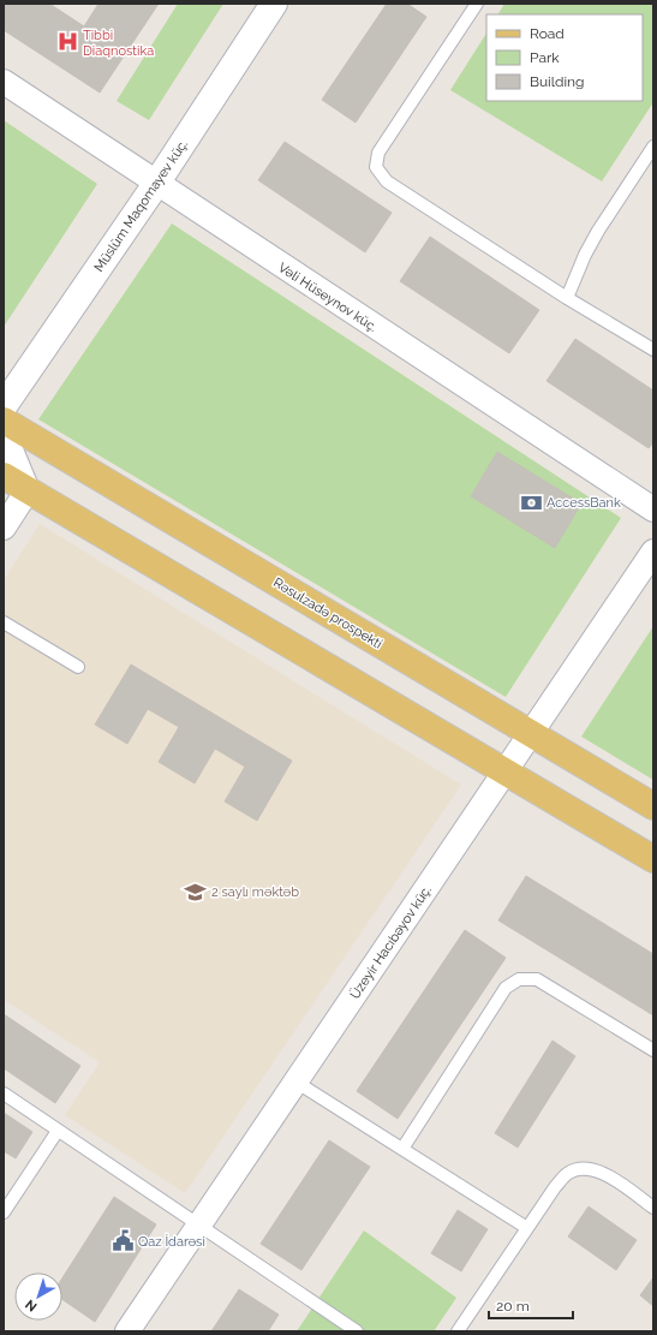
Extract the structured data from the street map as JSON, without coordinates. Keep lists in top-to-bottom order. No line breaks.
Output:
{"streets":{"main road":["Müslüm Maqomayev küç.","Rəsulzadə prospekti"],"street":["Vəli Hüseynov küç.","Üzeyir Hacıbəyov küç."]},"crossings":[["Müslüm Maqomayev küç.","Vəli Hüseynov küç."],["Rəsulzadə prospekti","Üzeyir Hacıbəyov küç."]],"places":{"hospital":["Tibbi Diaqnostika"],"bank":["AccessBank"],"school or university":["2 saylı məktəb"],"public building":["Qaz İdarəsi"]},"legend":["Road","Park","Building"],"scale_bar":"20 m","north":"bottom left"}
